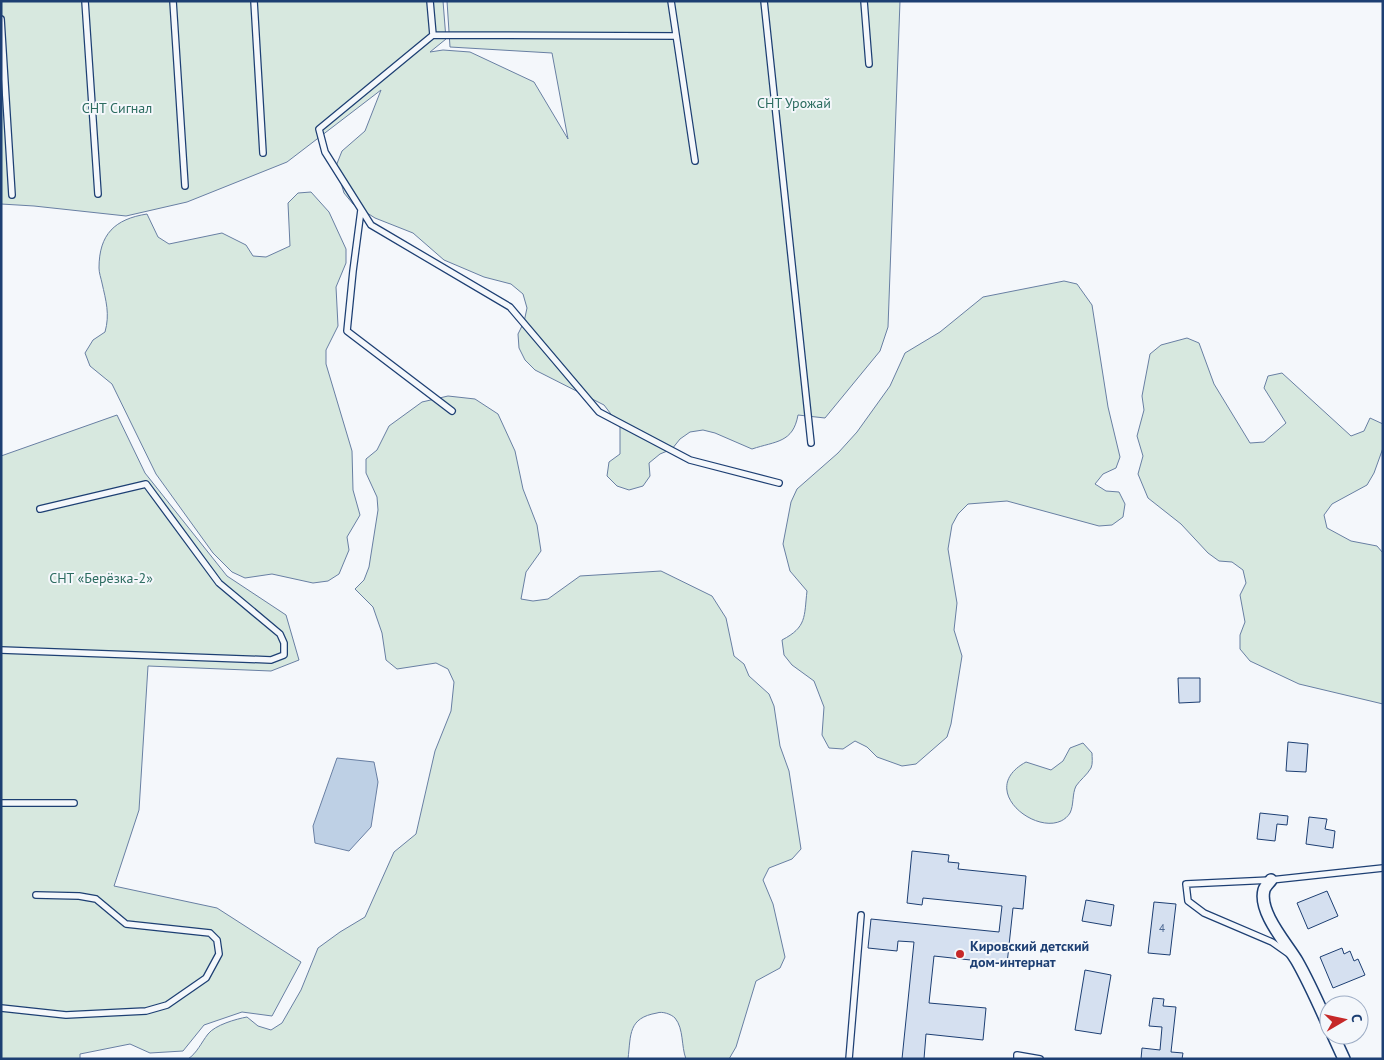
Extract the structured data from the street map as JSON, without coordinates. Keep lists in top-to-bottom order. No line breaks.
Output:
{"parks":["СНТ Урожай","СНТ Сигнал","СНТ «Берёзка-2»"],"places":["Кировский детский дом-интернат"],"house_numbers":["4"],"north":"right"}
